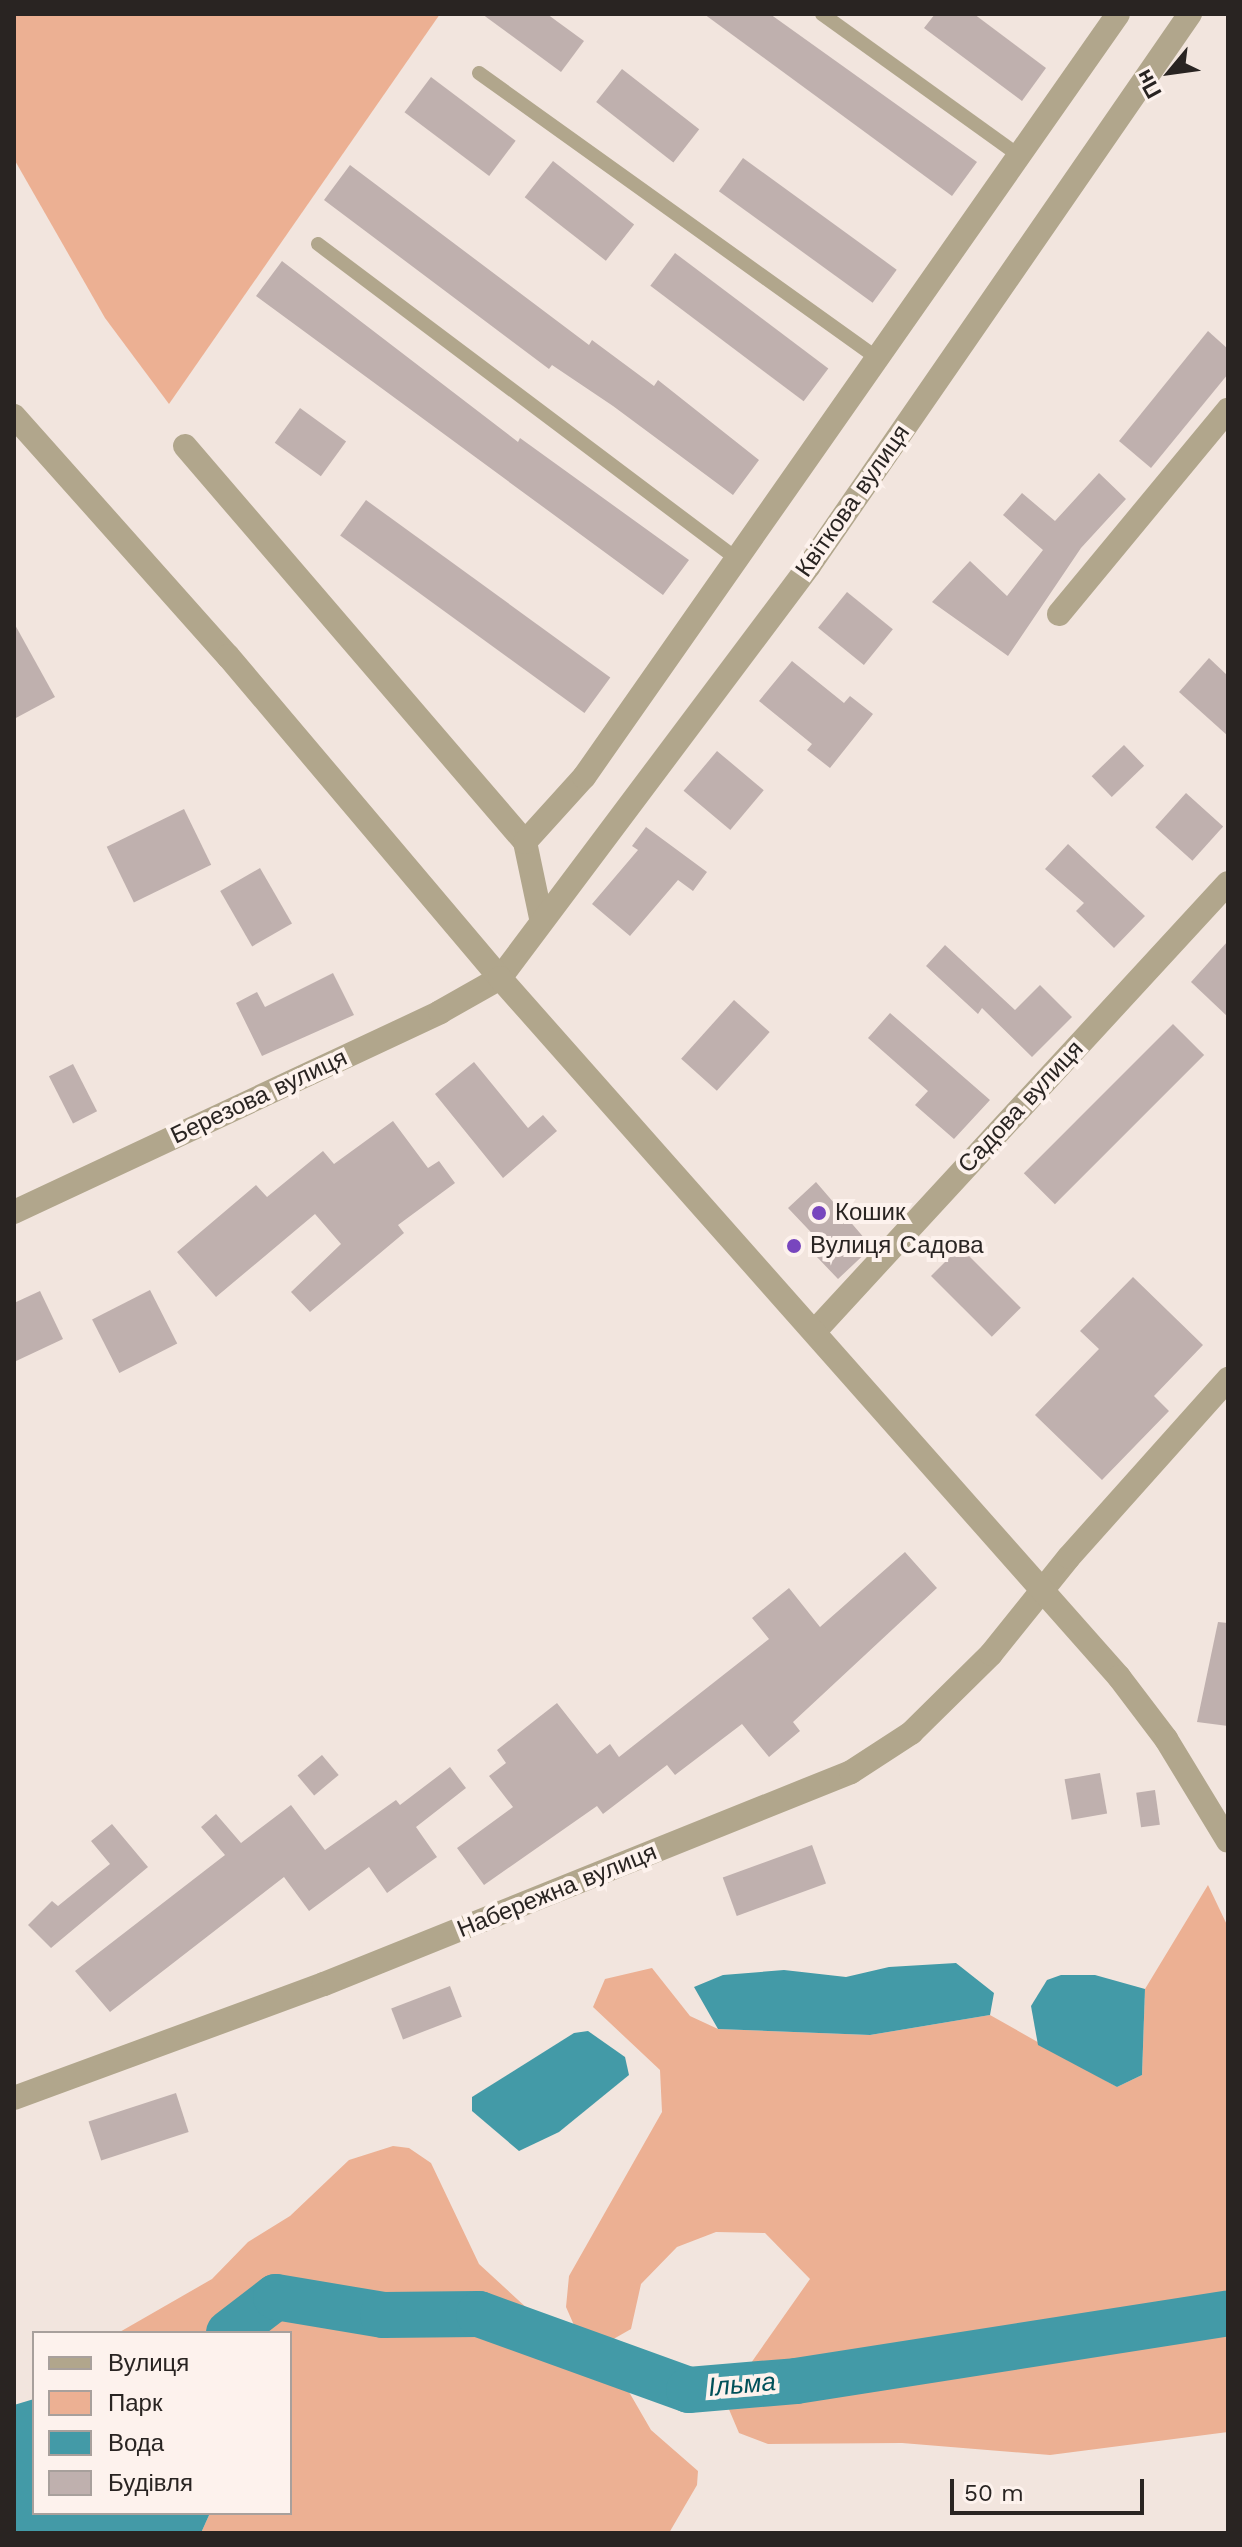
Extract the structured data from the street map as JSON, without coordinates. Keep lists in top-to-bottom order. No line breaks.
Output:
{"streets":{"street":["Квіткова вулиця","Березова вулиця","Садова вулиця","Набережна вулиця"]},"crossings":[["Квіткова вулиця","Березова вулиця"]],"water":["Ільма"],"places":["Кошик","Вулиця Садова"],"legend":["Вулиця","Парк","Вода","Будівля"],"scale_bar":"50 m","north":"bottom left"}
